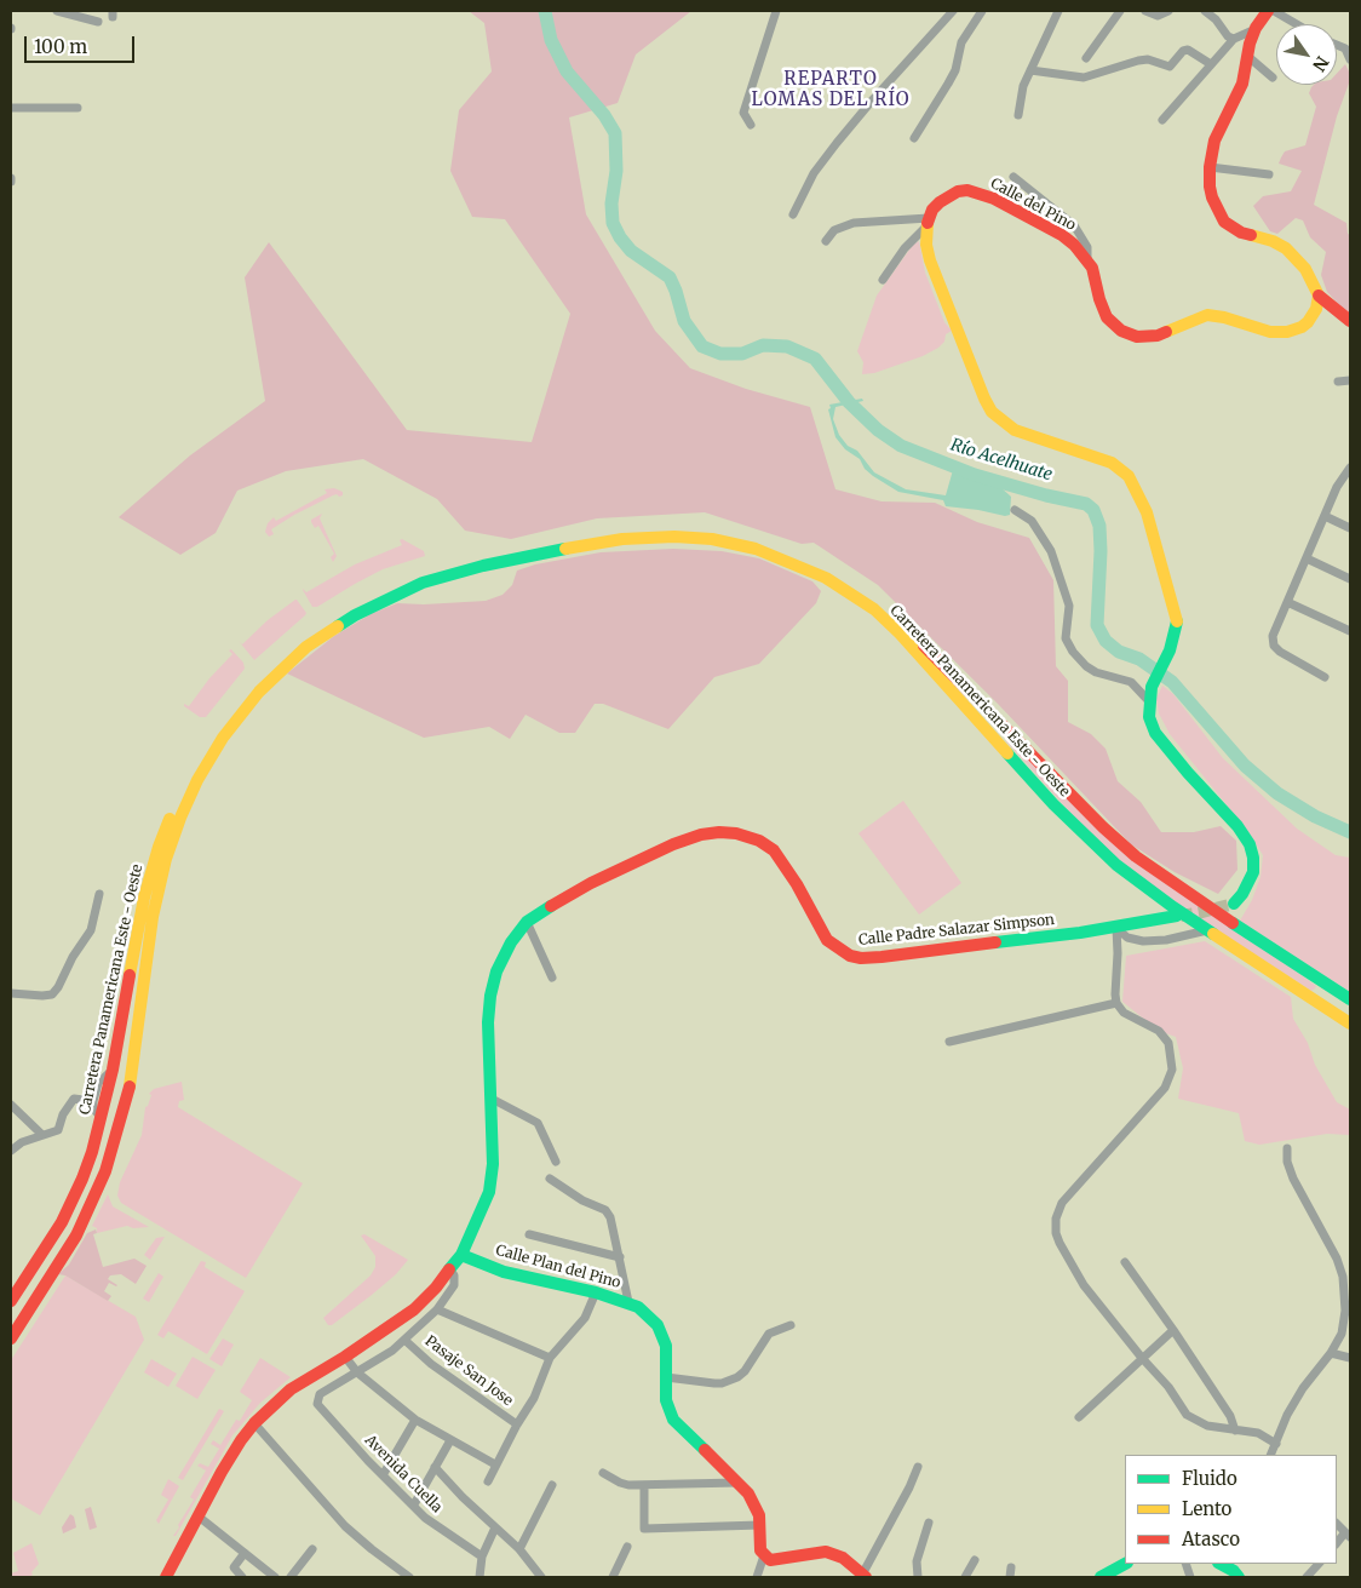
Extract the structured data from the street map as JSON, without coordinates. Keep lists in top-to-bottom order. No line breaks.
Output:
{"streets":{"main road":["Calle del Pino","Carretera Panamericana Este - Oeste","Calle Padre Salazar Simpson","Calle Plan del Pino"],"street":["Pasaje San Jose","Avenida Cuella"]},"crossings":[["Calle Padre Salazar Simpson","Calle Plan del Pino"]],"districts":["REPARTO LOMAS DEL RÍO"],"water":["Río Acelhuate"],"legend":["Fluido","Lento","Atasco"],"scale_bar":"100 m","north":"bottom right"}
